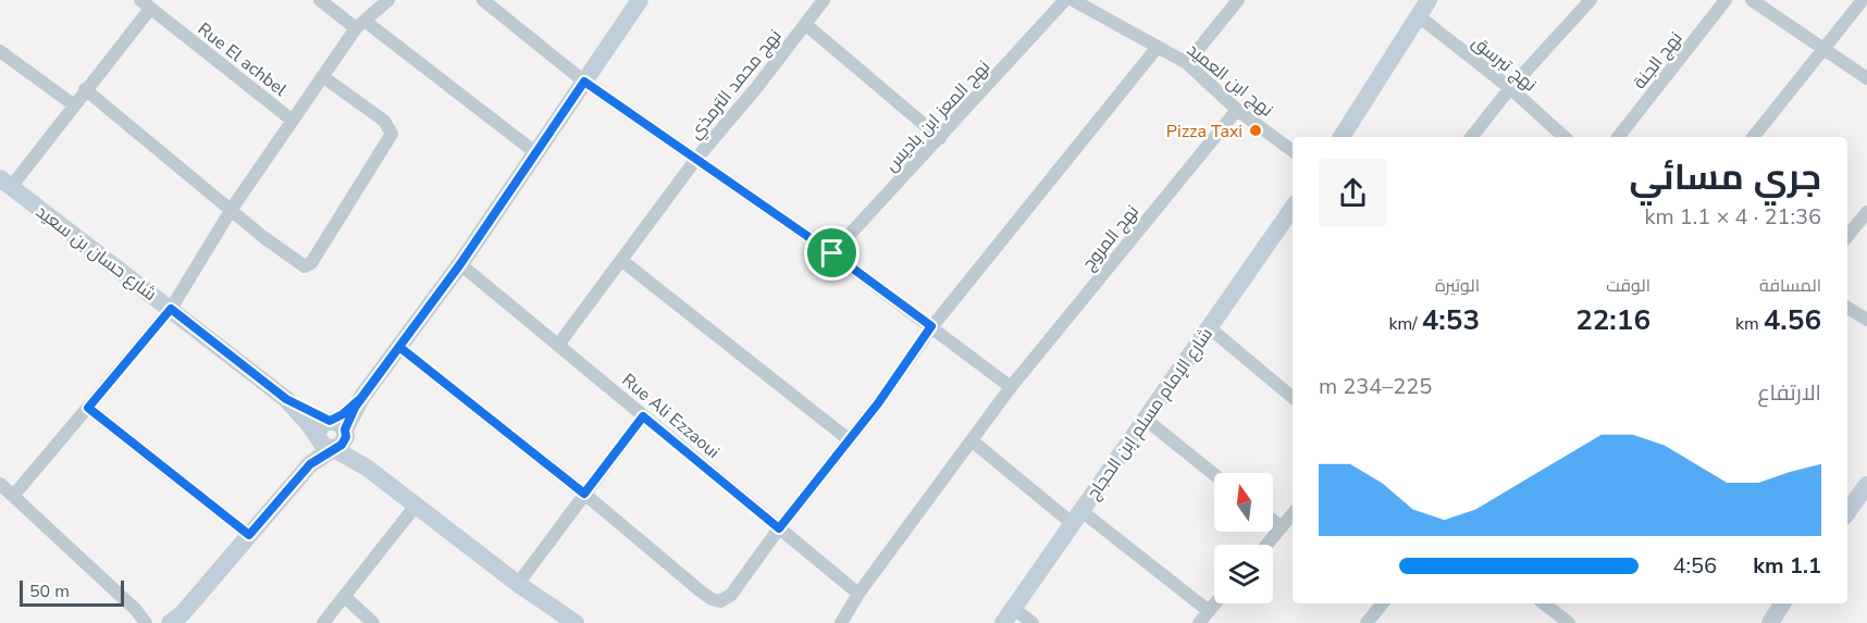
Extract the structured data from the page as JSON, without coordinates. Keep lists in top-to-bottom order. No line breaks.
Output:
{"streets":{"street":["Rue El achbel","نهج الجنة","نهج تبرسق","نهج ابن العميد","نهج محمد الترمذي","نهج المعز ابن باديس","نهج المروج","شارع حسان بن سعيد","شارع اﻹمام مسلم إبن الحجاج","Rue Ali Ezzaoui"]},"crossings":[["نهج ابن العميد","نهج المروج"],["نهج محمد الترمذي","Rue Ali Ezzaoui"],["نهج المروج","Rue Ali Ezzaoui"]],"places":["Pizza Taxi"],"scale_bar":"50 m","north":"top","page":{"heading":["جري مسائي","21:36 · 4 × 1.1 km"],"stats":[["المسافة","4.56 km"],["الوقت","22:16"],["الوتيرة","4:53 /km"]],"chart":["الارتفاع","225–234 m"],"list":[{"name":"1.1 km","note":"4:56"}],"scale":"50 m"}}
